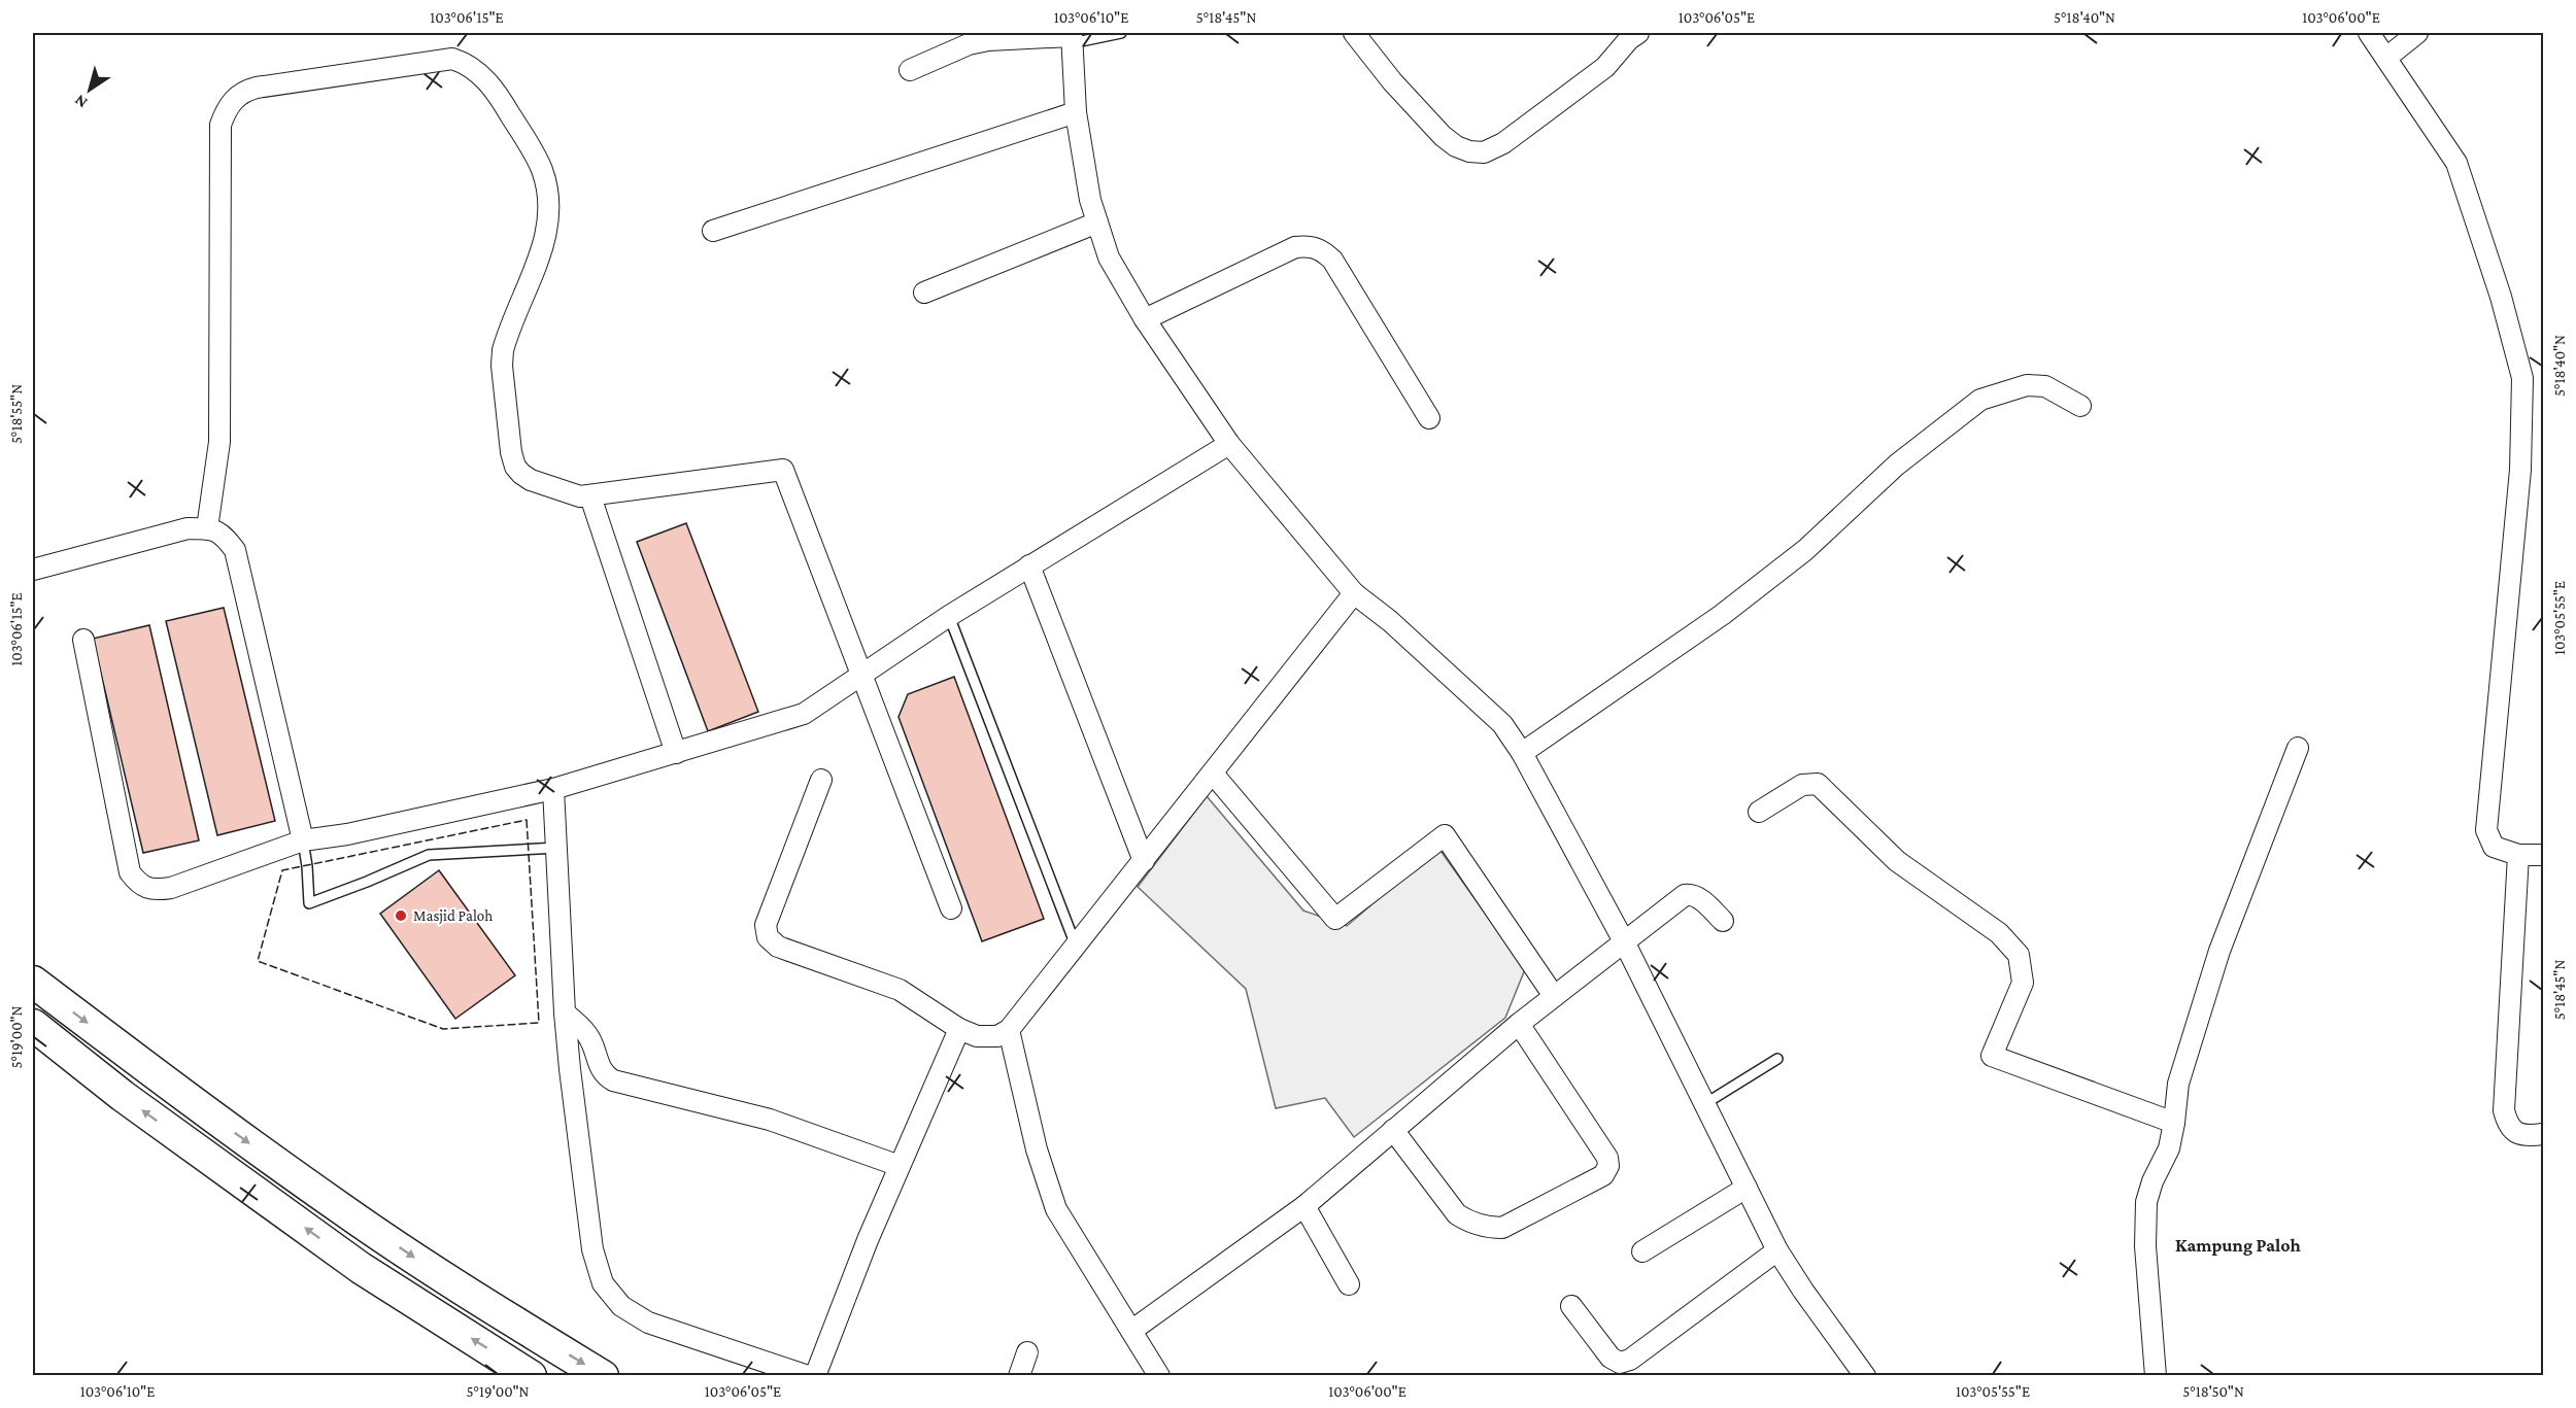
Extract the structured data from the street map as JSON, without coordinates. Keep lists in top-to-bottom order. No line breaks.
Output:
{"districts":["Kampung Paloh"],"places":["Masjid Paloh"],"north":"bottom left","coordinates":["103°06'15\"E","103°06'10\"E","5°18'45\"N","103°06'05\"E","5°18'40\"N","103°06'00\"E","5°18'55\"N","103°05'55\"E","5°19'00\"N","5°18'50\"N"]}
